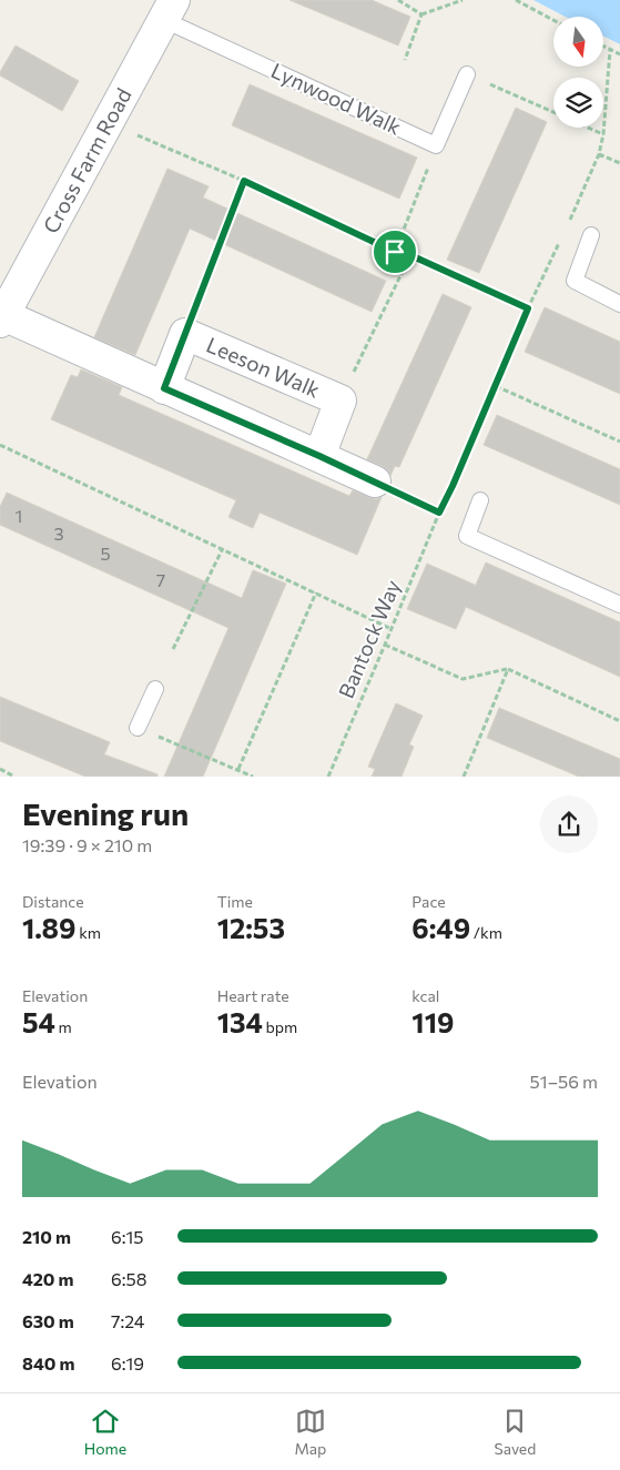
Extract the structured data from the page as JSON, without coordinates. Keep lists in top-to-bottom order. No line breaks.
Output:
{"streets":{"street":["Cross Farm Road","Leeson Walk"],"lane":["Lynwood Walk"],"path":["Bantock Way"]},"crossings":[["Lynwood Walk","Cross Farm Road"]],"house_numbers":["1","3","5","7"],"north":"bottom","page":{"heading":["Evening run","19:39 · 9 × 210 m"],"stats":[["Distance","1.89 km"],["Time","12:53"],["Pace","6:49 /km"],["Elevation","54 m"],["Heart rate","134 bpm"],["kcal","119"]],"chart":["Elevation","51–56 m"],"list":[{"name":"210 m","note":"6:15"},{"name":"420 m","note":"6:58"},{"name":"630 m","note":"7:24"},{"name":"840 m","note":"6:19"}],"tabs":["Home","Map","Saved"]}}
